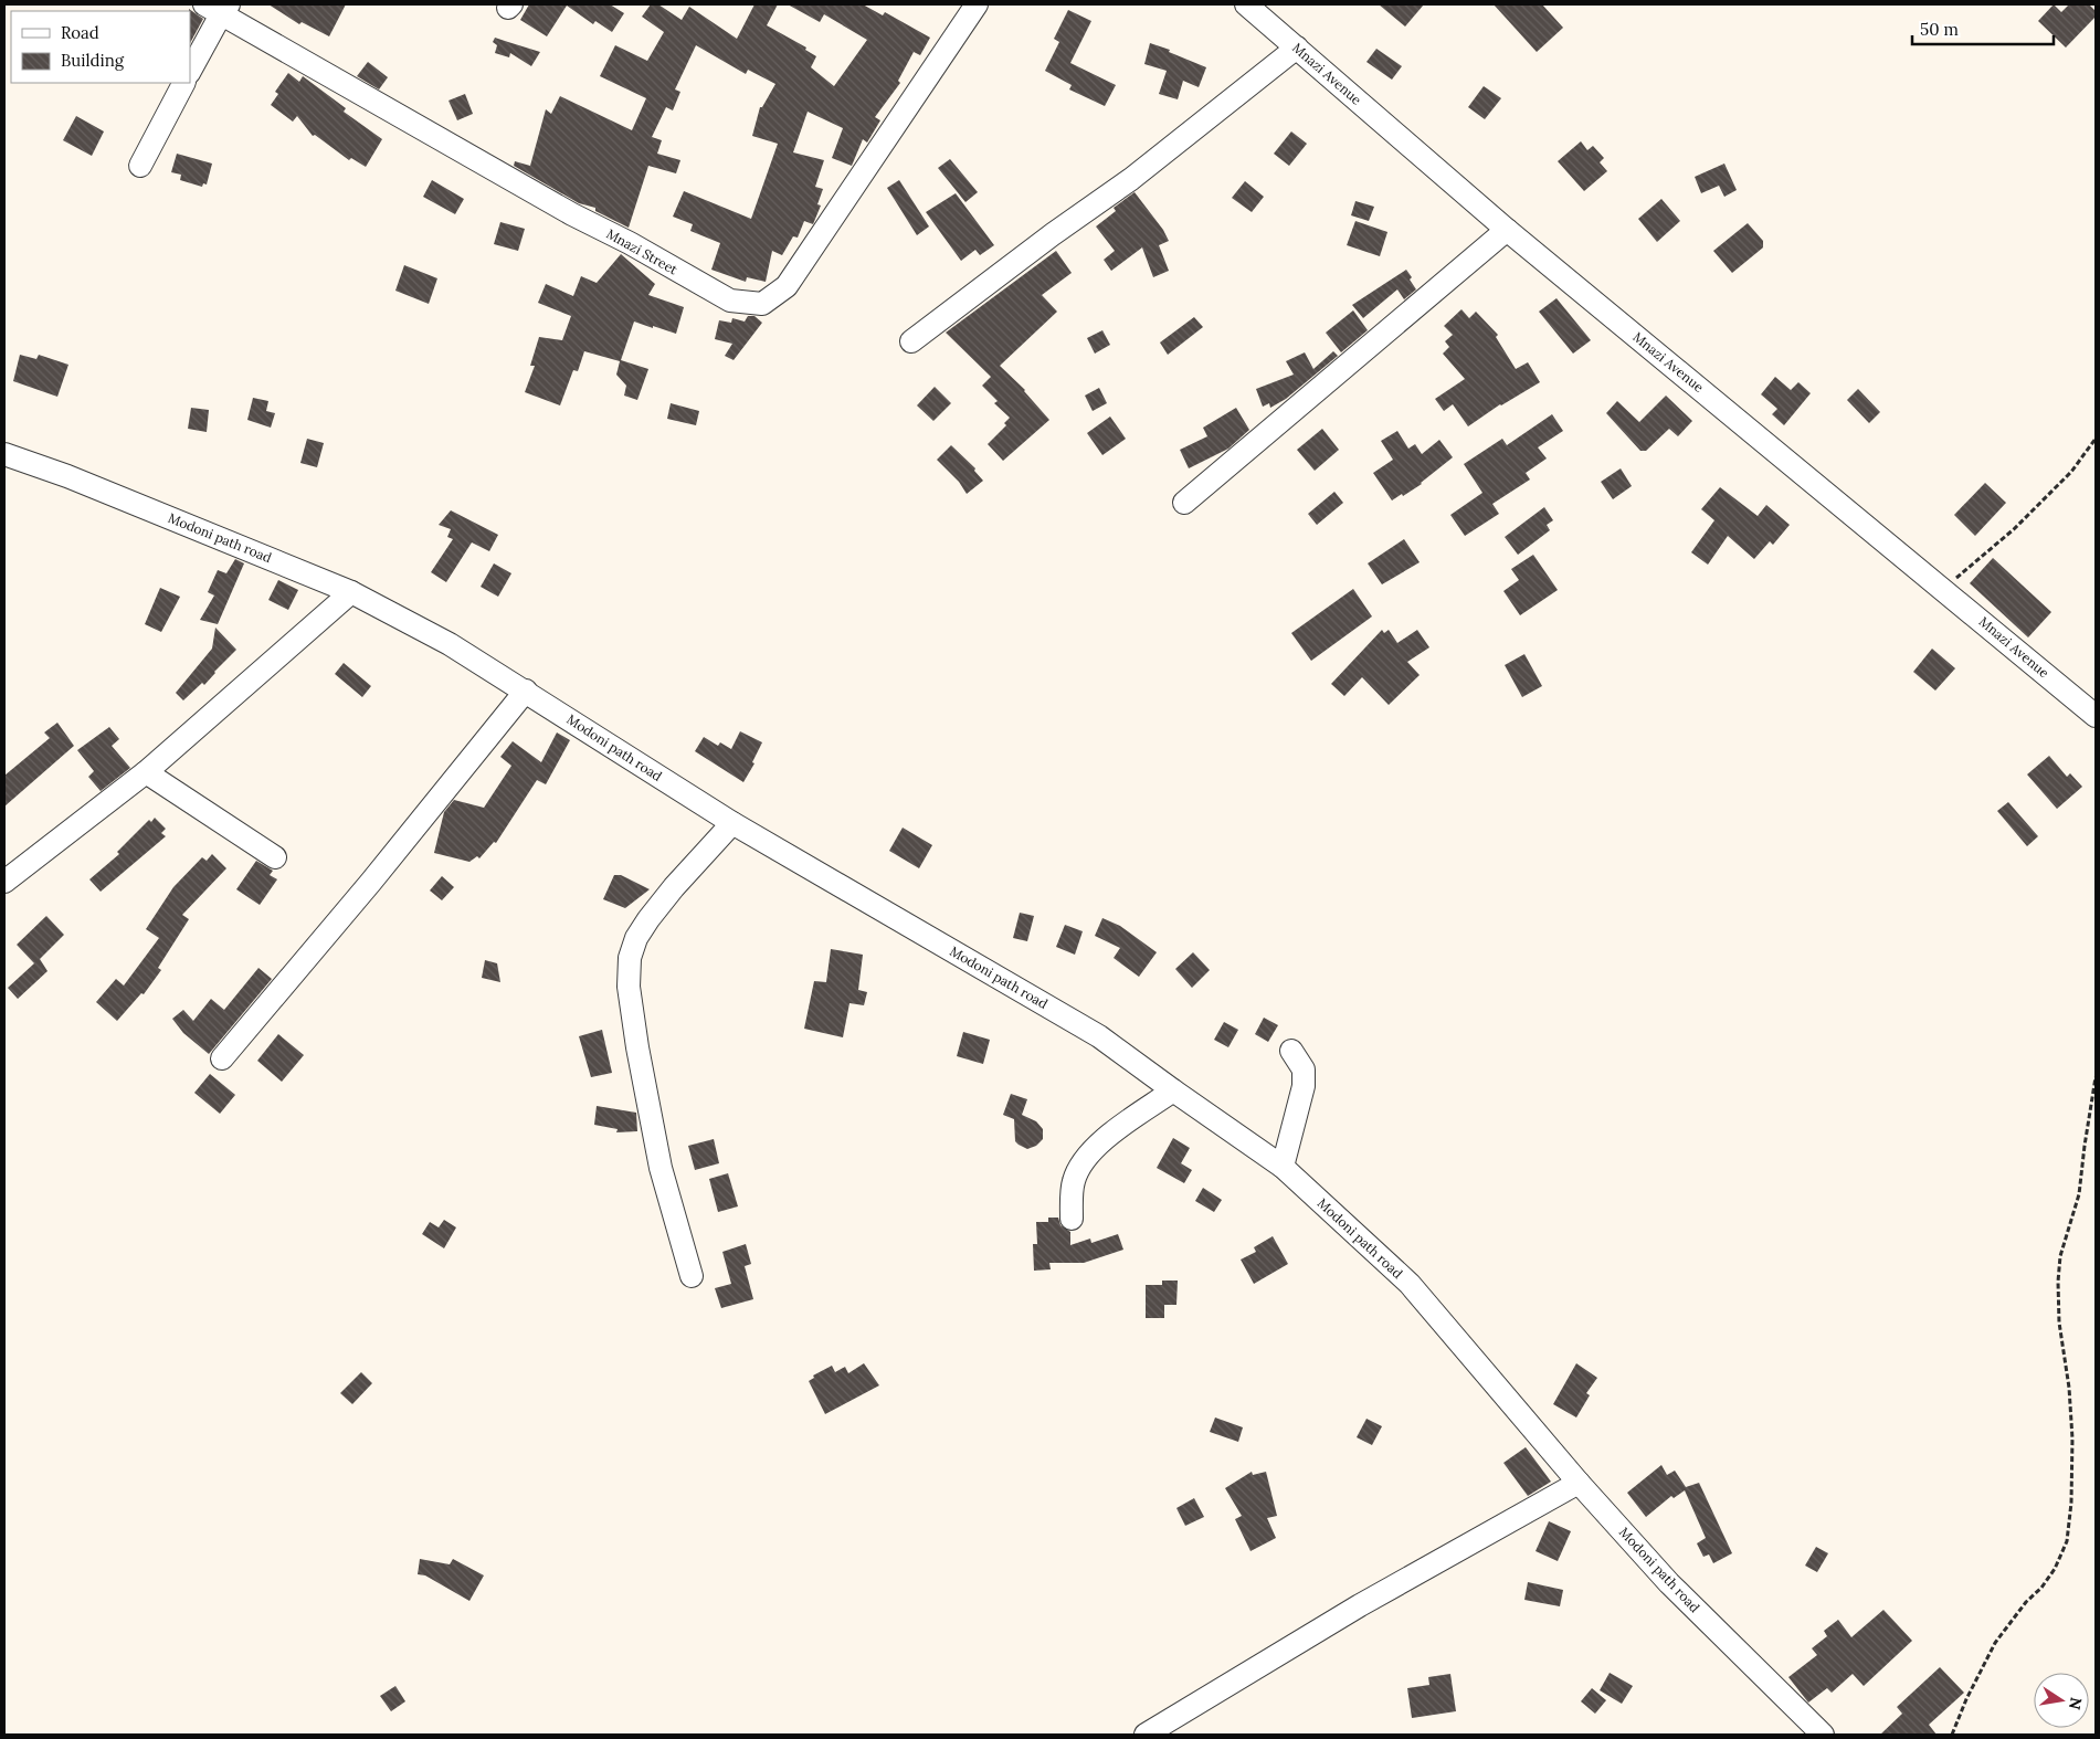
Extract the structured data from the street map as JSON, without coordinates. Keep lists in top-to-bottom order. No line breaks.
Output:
{"streets":{"street":["Mnazi Avenue","Mnazi Street","Modoni path road"]},"legend":["Road","Building"],"scale_bar":"50 m","north":"right"}
